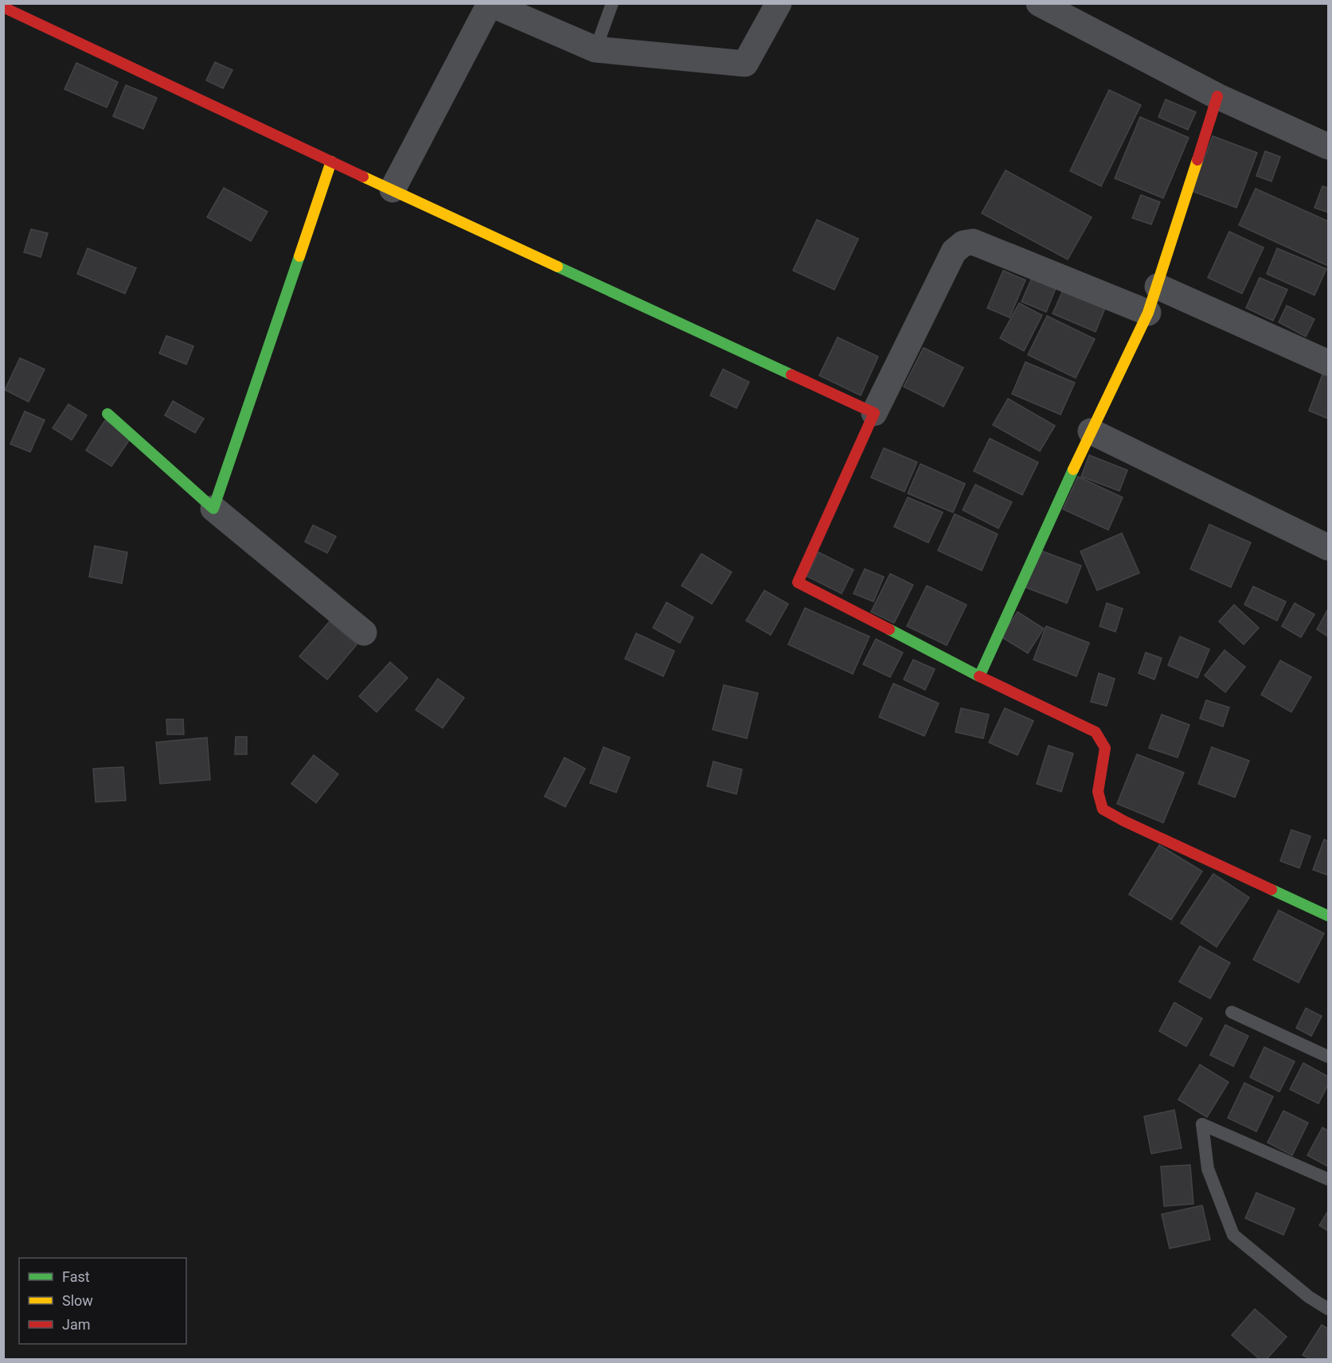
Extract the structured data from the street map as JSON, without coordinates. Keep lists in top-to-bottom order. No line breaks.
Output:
{"legend":["Fast","Slow","Jam"]}
